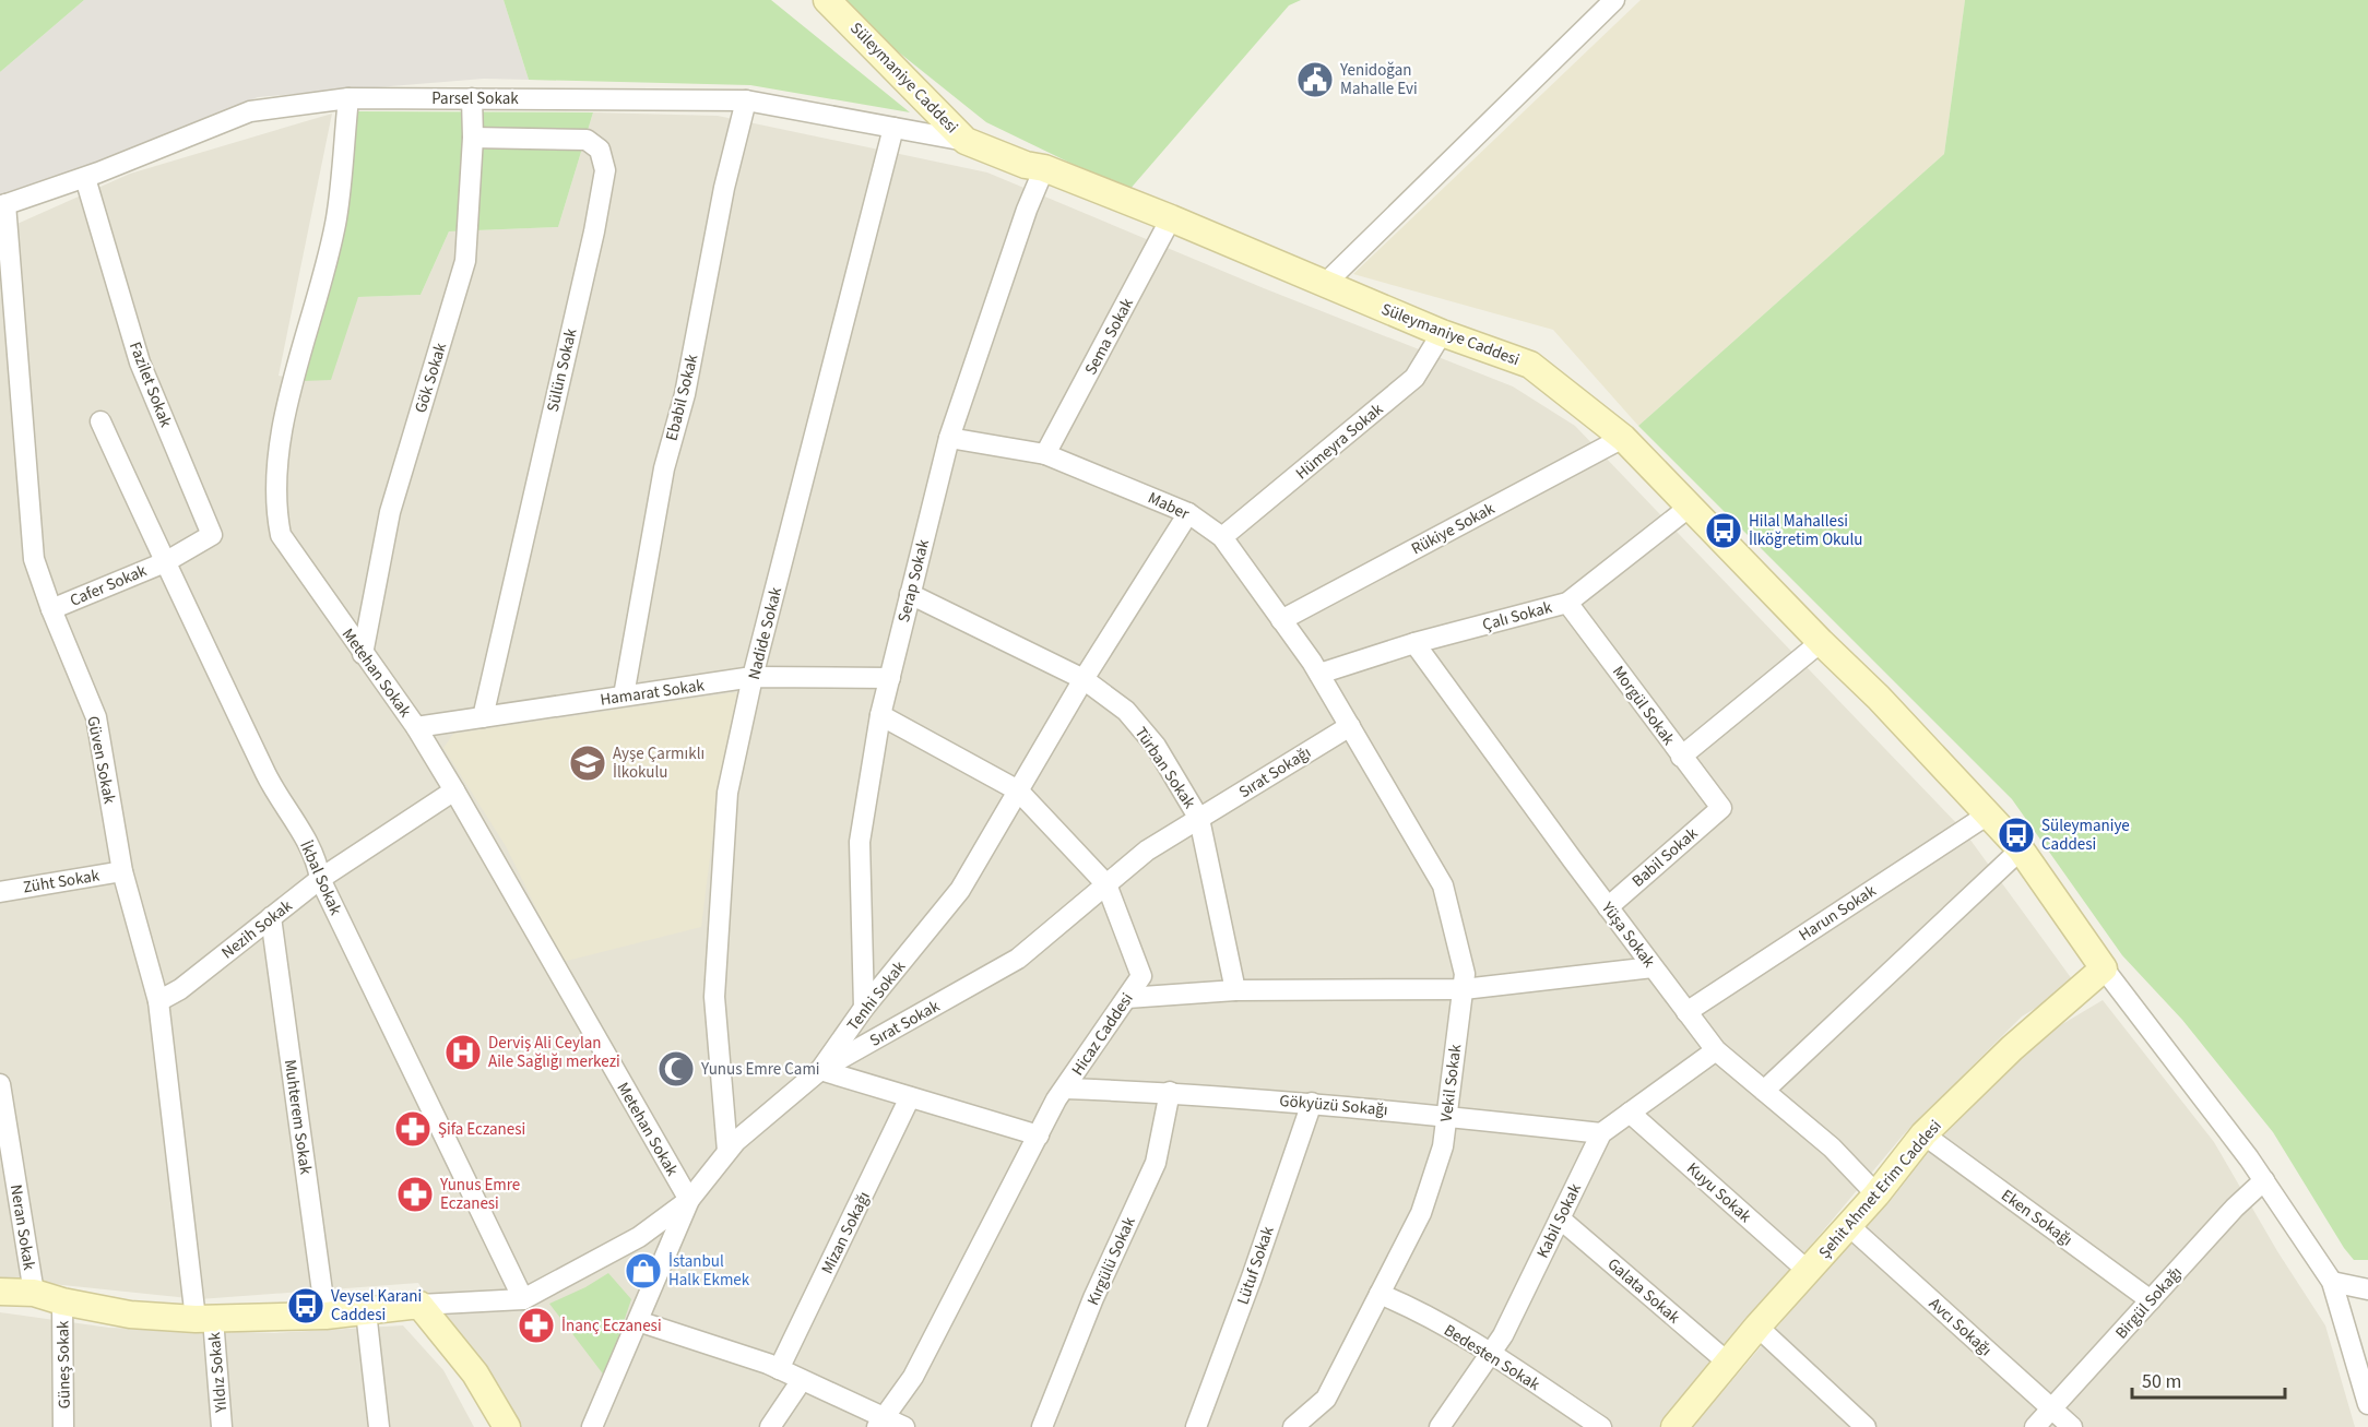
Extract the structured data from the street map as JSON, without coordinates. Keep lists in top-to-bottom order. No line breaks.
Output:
{"streets":{"street":["Süleymaniye Caddesi","Parsel Sokak","Sema Sokak","Sülün Sokak","Gök Sokak","Fazilet Sokak","Ebabil Sokak","Hümeyra Sokak","Maber","Rükiye Sokak","Serap Sokak","Cafer Sokak","Çalı Sokak","Nadide Sokak","Metehan Sokak","Hamarat Sokak","Morgül Sokak","Güven Sokak","Türban Sokak","Sırat Sokağı","Babil Sokak","İkbal Sokak","Züht Sokak","Harun Sokak","Nezih Sokak","Yüşa Sokak","Tenhi Sokak","Sırat Sokak","Hicaz Caddesi","Vekil Sokak","Gökyüzü Sokağı","Muhterem Sokak","Şehit Ahmet Erim Caddesi","Kuyu Sokak","Eken Sokağı","Kabil Sokak","Neran Sokak","Mizan Sokağı","Kırgülü Sokak","Lütuf Sokak","Galata Sokak","Birgül Sokağı","Avcı Sokağı","Bedesten Sokak","Güneş Sokak","Yıldız Sokak"]},"crossings":[["Süleymaniye Caddesi","Parsel Sokak"],["Süleymaniye Caddesi","Sema Sokak"],["Süleymaniye Caddesi","Hümeyra Sokak"],["Süleymaniye Caddesi","Rükiye Sokak"],["Süleymaniye Caddesi","Serap Sokak"],["Süleymaniye Caddesi","Çalı Sokak"],["Süleymaniye Caddesi","Harun Sokak"],["Süleymaniye Caddesi","Şehit Ahmet Erim Caddesi"],["Süleymaniye Caddesi","Birgül Sokağı"],["Parsel Sokak","Gök Sokak"],["Parsel Sokak","Fazilet Sokak"],["Parsel Sokak","Ebabil Sokak"],["Parsel Sokak","Nadide Sokak"],["Parsel Sokak","Metehan Sokak"],["Parsel Sokak","Güven Sokak"],["Sema Sokak","Maber"],["Sülün Sokak","Gök Sokak"],["Sülün Sokak","Hamarat Sokak"],["Gök Sokak","Metehan Sokak"],["Fazilet Sokak","Cafer Sokak"],["Fazilet Sokak","İkbal Sokak"],["Ebabil Sokak","Hamarat Sokak"],["Hümeyra Sokak","Maber"],["Maber","Rükiye Sokak"],["Maber","Serap Sokak"],["Maber","Çalı Sokak"],["Maber","Sırat Sokağı"],["Maber","Tenhi Sokak"],["Maber","Vekil Sokak"],["Serap Sokak","Hamarat Sokak"],["Serap Sokak","Türban Sokak"],["Serap Sokak","Tenhi Sokak"],["Serap Sokak","Hicaz Caddesi"],["Cafer Sokak","Güven Sokak"],["Cafer Sokak","İkbal Sokak"],["Çalı Sokak","Morgül Sokak"],["Çalı Sokak","Yüşa Sokak"],["Nadide Sokak","Hamarat Sokak"],["Nadide Sokak","Tenhi Sokak"],["Metehan Sokak","Hamarat Sokak"],["Metehan Sokak","Nezih Sokak"],["Metehan Sokak","Tenhi Sokak"],["Morgül Sokak","Babil Sokak"],["Güven Sokak","Züht Sokak"],["Güven Sokak","Nezih Sokak"],["Güven Sokak","Yıldız Sokak"],["Türban Sokak","Sırat Sokağı"],["Türban Sokak","Tenhi Sokak"],["Sırat Sokağı","Sırat Sokak"],["Sırat Sokağı","Hicaz Caddesi"],["Sırat Sokağı","Vekil Sokak"],["Babil Sokak","Yüşa Sokak"],["İkbal Sokak","Nezih Sokak"],["İkbal Sokak","Tenhi Sokak"],["Harun Sokak","Yüşa Sokak"],["Nezih Sokak","Muhterem Sokak"],["Yüşa Sokak","Şehit Ahmet Erim Caddesi"],["Yüşa Sokak","Kabil Sokak"],["Tenhi Sokak","Sırat Sokak"],["Tenhi Sokak","Hicaz Caddesi"],["Sırat Sokak","Hicaz Caddesi"],["Hicaz Caddesi","Gökyüzü Sokağı"],["Vekil Sokak","Gökyüzü Sokağı"],["Vekil Sokak","Bedesten Sokak"],["Gökyüzü Sokağı","Kabil Sokak"],["Gökyüzü Sokağı","Kırgülü Sokak"],["Gökyüzü Sokağı","Lütuf Sokak"],["Şehit Ahmet Erim Caddesi","Kuyu Sokak"],["Şehit Ahmet Erim Caddesi","Eken Sokağı"],["Şehit Ahmet Erim Caddesi","Galata Sokak"],["Şehit Ahmet Erim Caddesi","Avcı Sokağı"],["Kuyu Sokak","Kabil Sokak"],["Eken Sokağı","Birgül Sokağı"],["Kabil Sokak","Galata Sokak"],["Kabil Sokak","Bedesten Sokak"],["Birgül Sokağı","Avcı Sokağı"]],"places":{"public building":["Yenidoğan Mahalle Evi"],"bus stop":["Hilal Mahallesi İlköğretim Okulu","Süleymaniye Caddesi","Veysel Karani Caddesi"],"school or university":["Ayşe Çarmıklı İlkokulu"],"hospital":["Derviş Ali Ceylan Aile Sağlığı merkezi"],"mosque":["Yunus Emre Cami"],"pharmacy":["Şifa Eczanesi","Yunus Emre Eczanesi","İnanç Eczanesi"],"shop":["İstanbul Halk Ekmek"]},"scale_bar":"50 m"}
